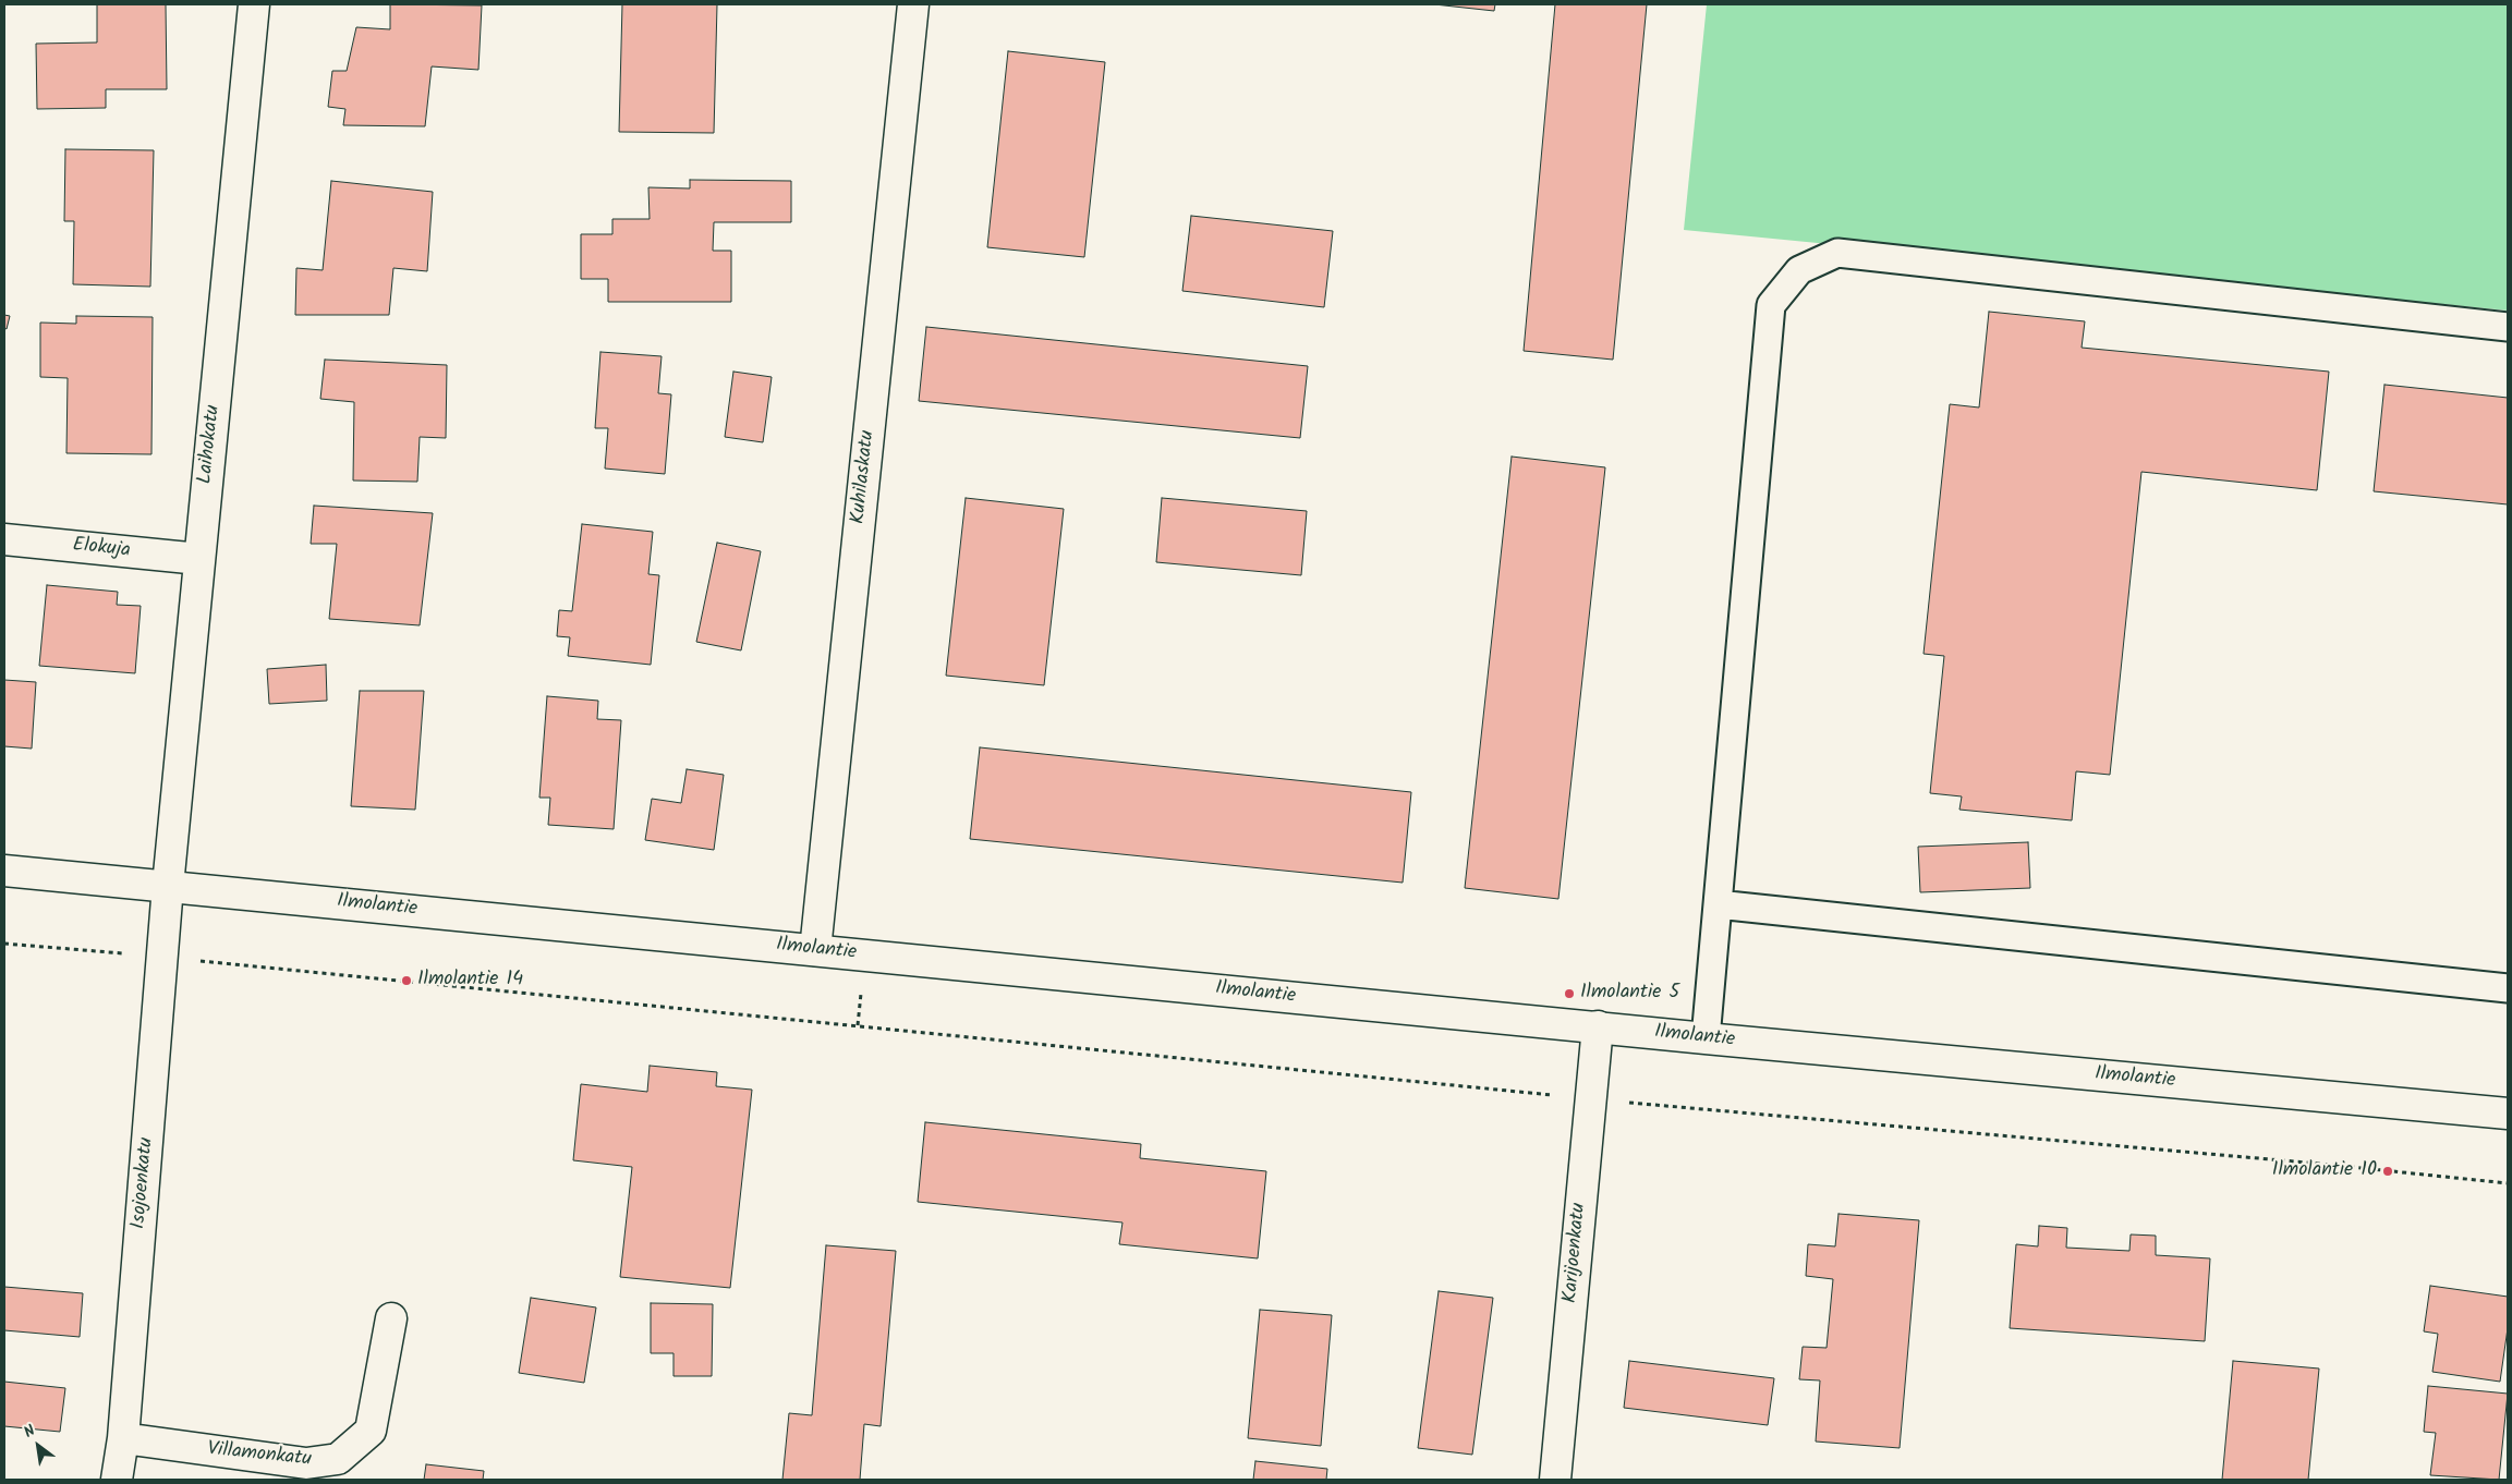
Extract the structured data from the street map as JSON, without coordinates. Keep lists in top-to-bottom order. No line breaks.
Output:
{"streets":{"street":["Laihokatu","Kuhilaskatu","Elokuja","Ilmolantie","Isojoenkatu","Karijoenkatu","Villamonkatu"]},"crossings":[["Laihokatu","Elokuja"],["Laihokatu","Ilmolantie"],["Laihokatu","Isojoenkatu"],["Kuhilaskatu","Ilmolantie"],["Ilmolantie","Isojoenkatu"],["Ilmolantie","Karijoenkatu"],["Isojoenkatu","Villamonkatu"]],"places":["Ilmolantie 14","Ilmolantie 5","Ilmolantie 10"],"north":"top left"}
